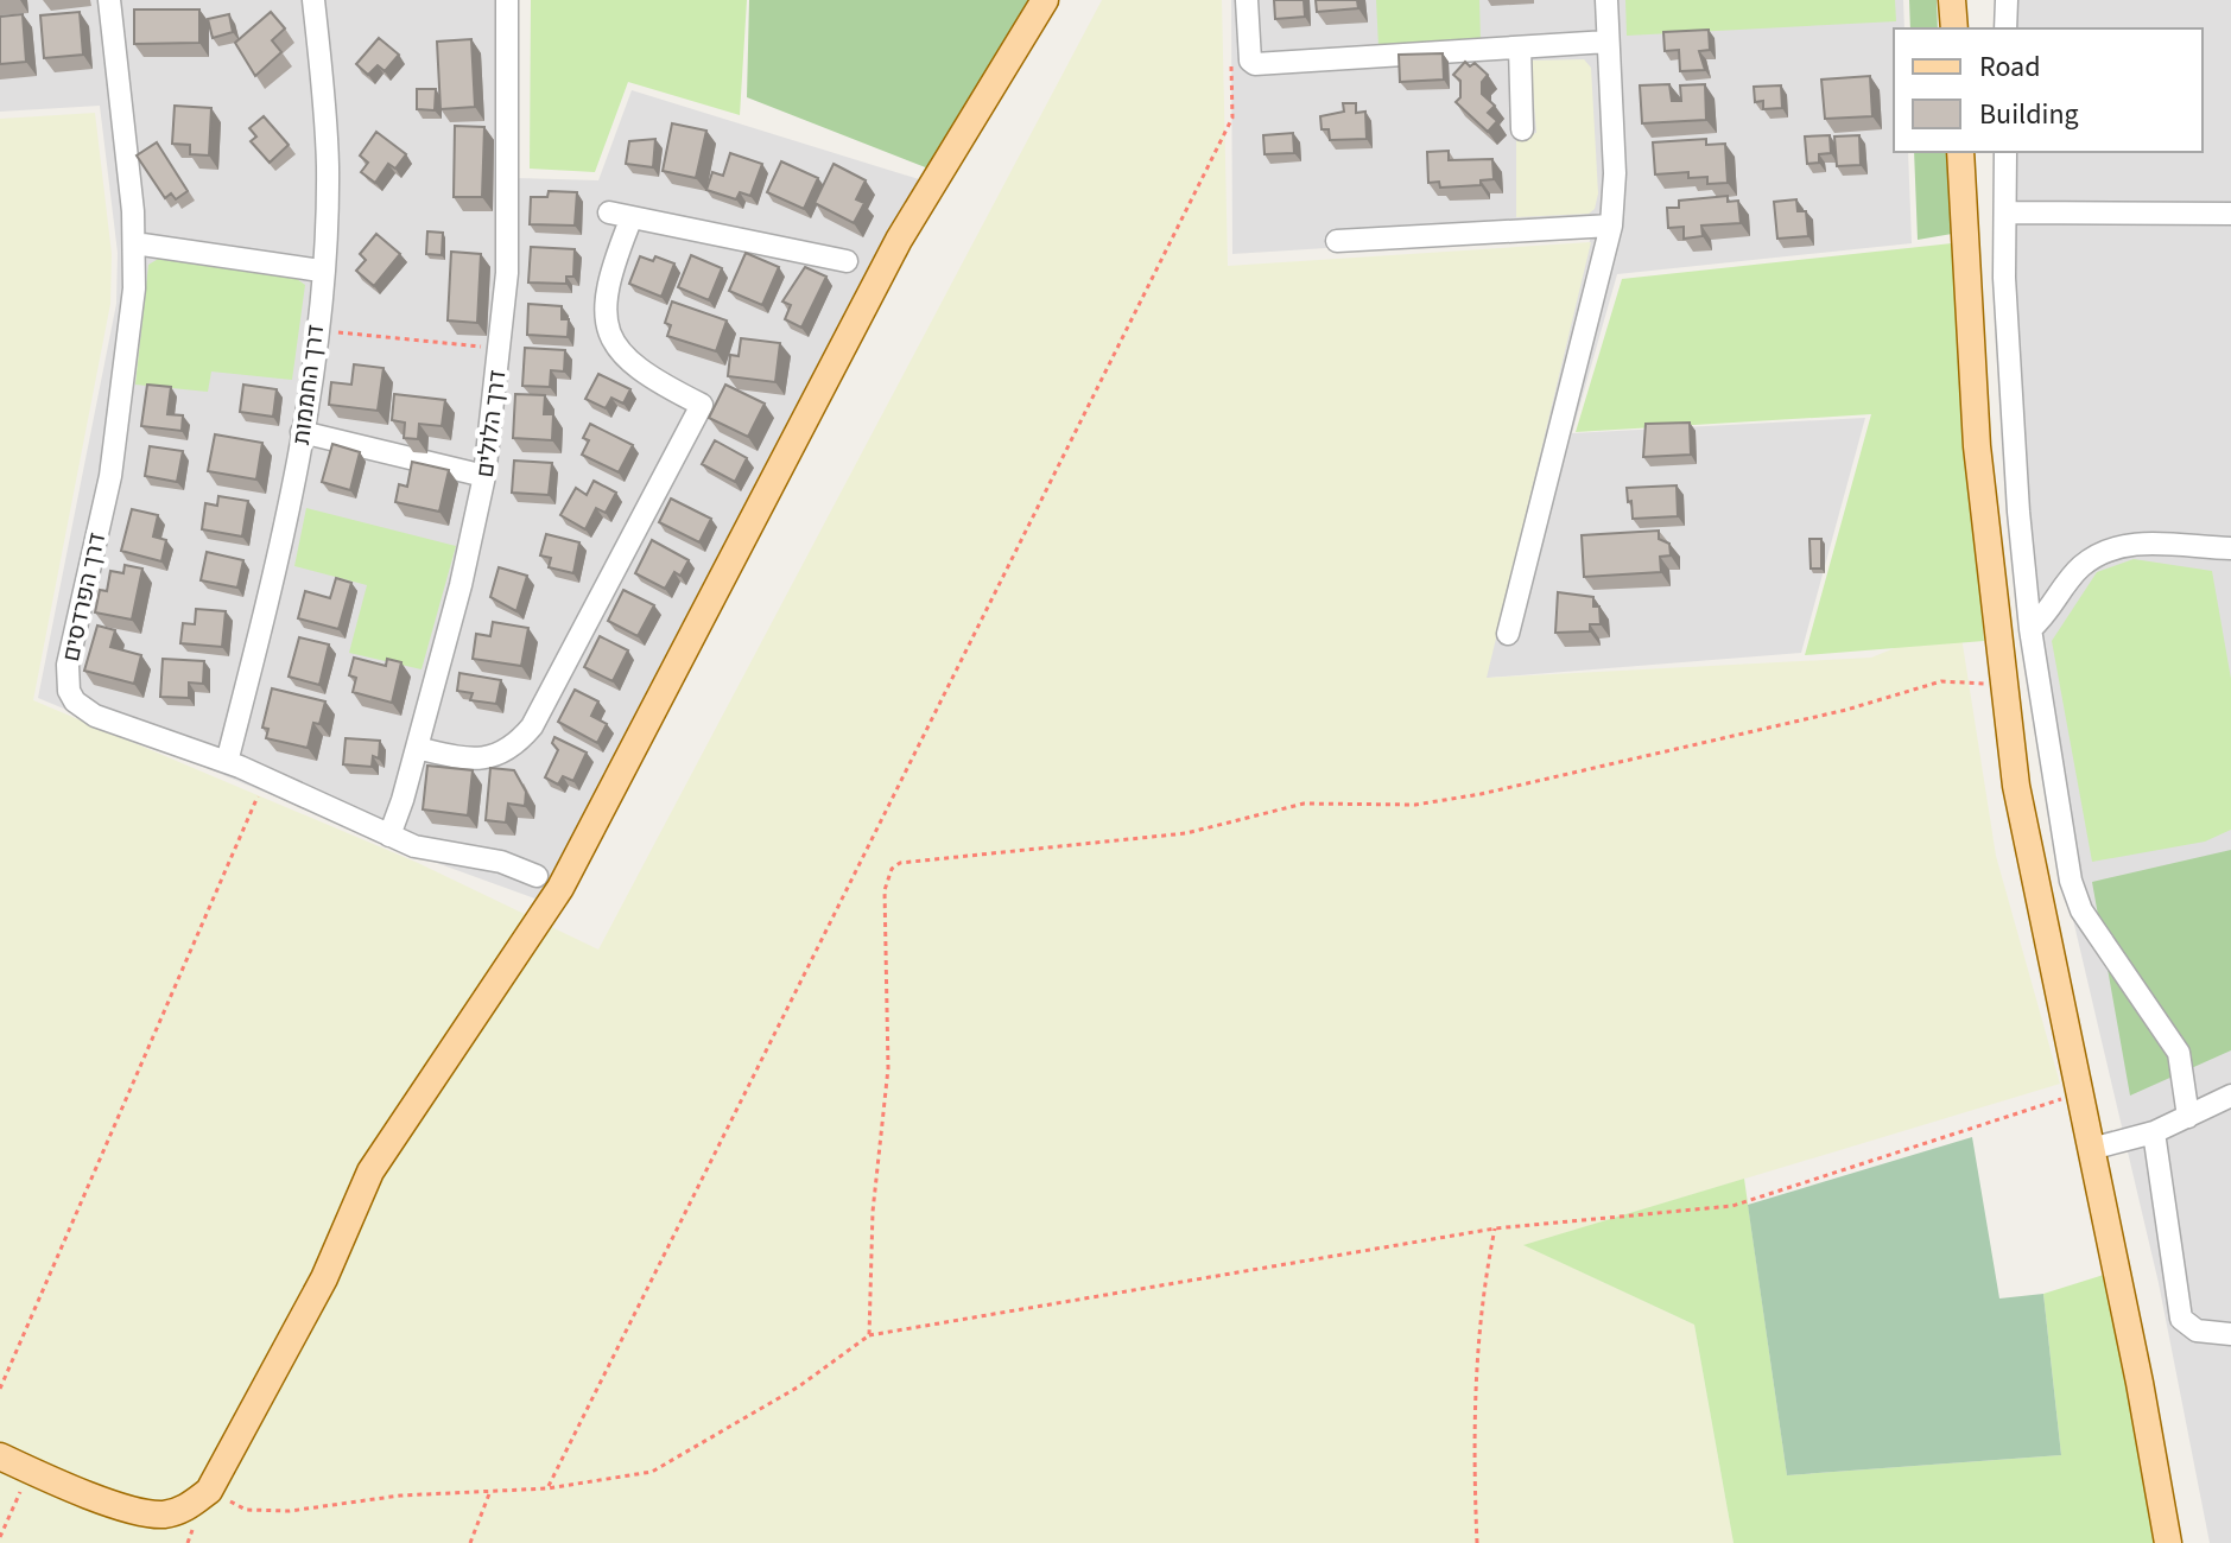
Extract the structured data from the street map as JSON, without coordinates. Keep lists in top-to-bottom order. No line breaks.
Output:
{"streets":{"street":["דרך החממות","דרך הלולים","דרך הפרדסים"]},"crossings":[["דרך החממות","דרך הפרדסים"],["דרך הלולים","דרך הפרדסים"]],"legend":["Road","Building"]}
